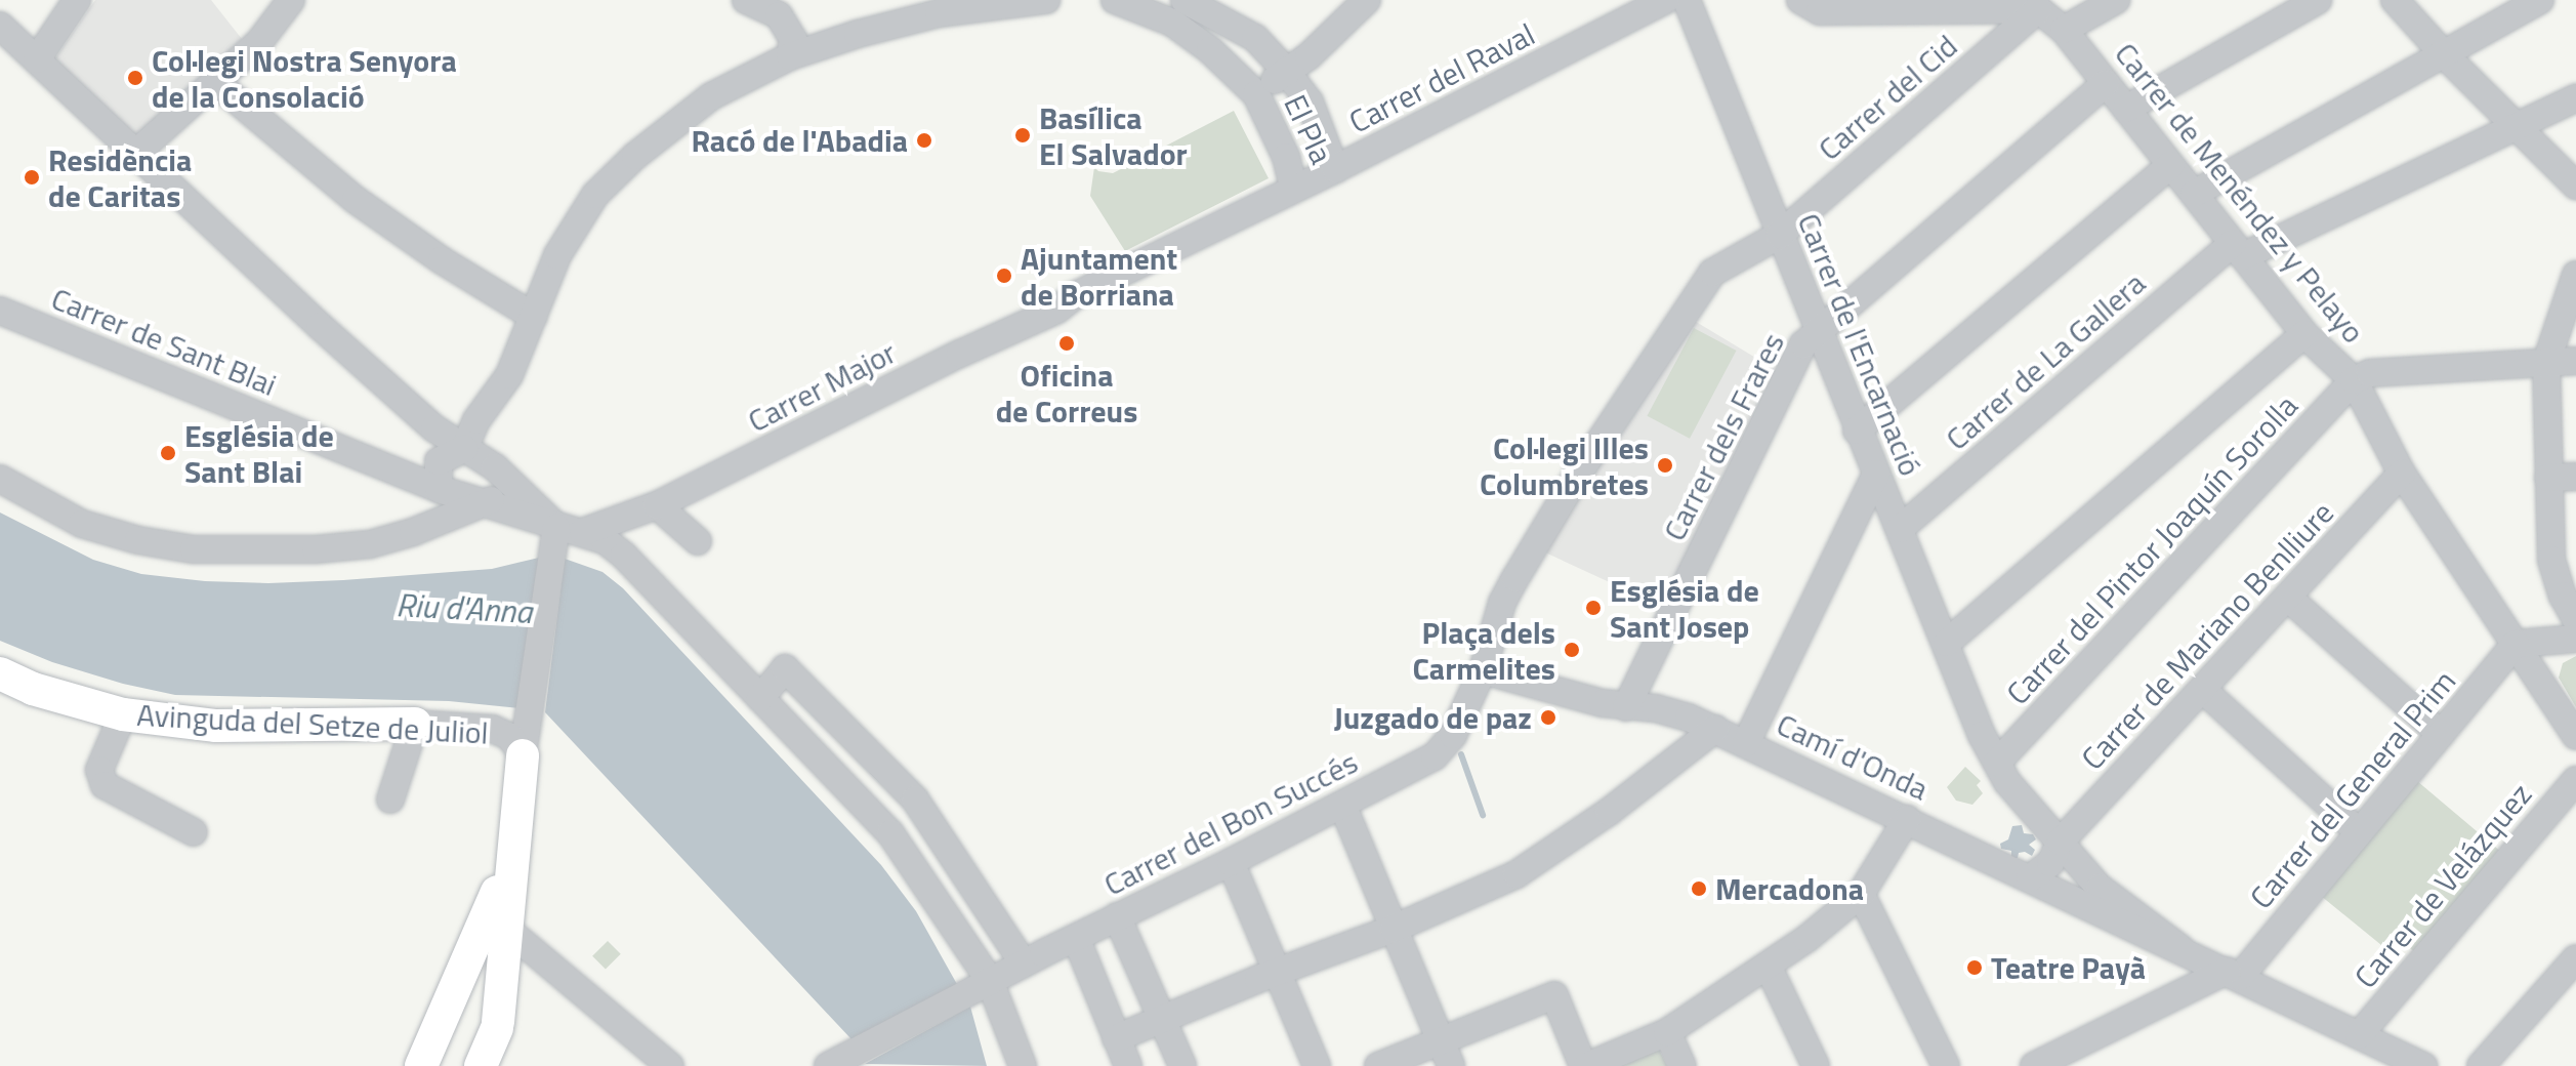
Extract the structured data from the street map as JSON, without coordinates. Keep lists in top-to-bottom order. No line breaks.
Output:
{"streets":{"main road":["Avinguda del Setze de Juliol"],"street":["Carrer del Raval","Carrer del Cid","El Pla","Carrer de Menéndez y Pelayo","Carrer de Sant Blai","Carrer de l'Encarnació","Carrer de La Gallera","Carrer Major","Carrer dels Frares","Carrer del Pintor Joaquín Sorolla","Carrer de Mariano Benlliure","Camí d'Onda","Carrer del General Prim","Carrer del Bon Succés","Carrer de Velázquez"]},"crossings":[["Carrer del Raval","El Pla"],["Carrer del Cid","Carrer de Menéndez y Pelayo"],["Carrer del Cid","Carrer de l'Encarnació"],["Carrer del Cid","Camí d'Onda"],["Carrer del Cid","Carrer del Bon Succés"],["El Pla","Carrer Major"],["Carrer de Menéndez y Pelayo","Carrer de La Gallera"],["Carrer de Menéndez y Pelayo","Carrer dels Frares"],["Carrer de Menéndez y Pelayo","Carrer del Pintor Joaquín Sorolla"],["Carrer de Menéndez y Pelayo","Carrer de Mariano Benlliure"],["Carrer de Menéndez y Pelayo","Carrer del General Prim"],["Carrer de l'Encarnació","Carrer de La Gallera"],["Carrer de l'Encarnació","Carrer dels Frares"],["Carrer de l'Encarnació","Carrer del Pintor Joaquín Sorolla"],["Carrer de l'Encarnació","Camí d'Onda"],["Carrer dels Frares","Camí d'Onda"],["Carrer del Pintor Joaquín Sorolla","Camí d'Onda"],["Carrer de Mariano Benlliure","Camí d'Onda"],["Camí d'Onda","Carrer del General Prim"],["Camí d'Onda","Carrer del Bon Succés"],["Camí d'Onda","Carrer de Velázquez"]],"water":["Riu d'Anna"],"places":["Col·legi Nostra Senyora de la Consolació","Basílica El Salvador","Racó de l'Abadia","Residència de Caritas","Ajuntament de Borriana","Oficina de Correus","Església de Sant Blai","Col·legi Illes Columbretes","Església de Sant Josep","Plaça dels Carmelites","Juzgado de paz","Mercadona","Teatre Payà"]}
